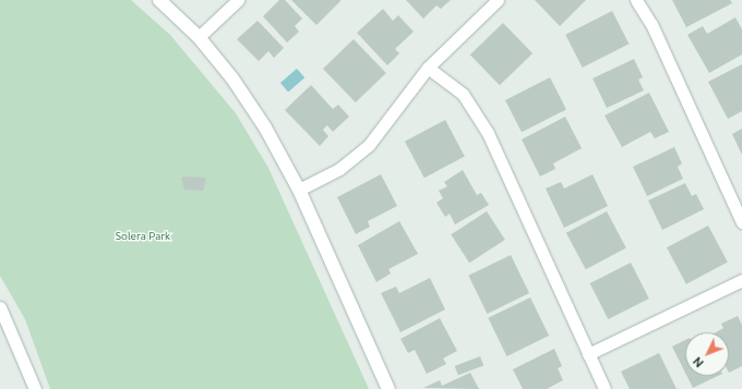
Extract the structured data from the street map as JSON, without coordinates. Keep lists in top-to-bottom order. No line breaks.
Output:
{"parks":["Solera Park"],"north":"bottom left"}
